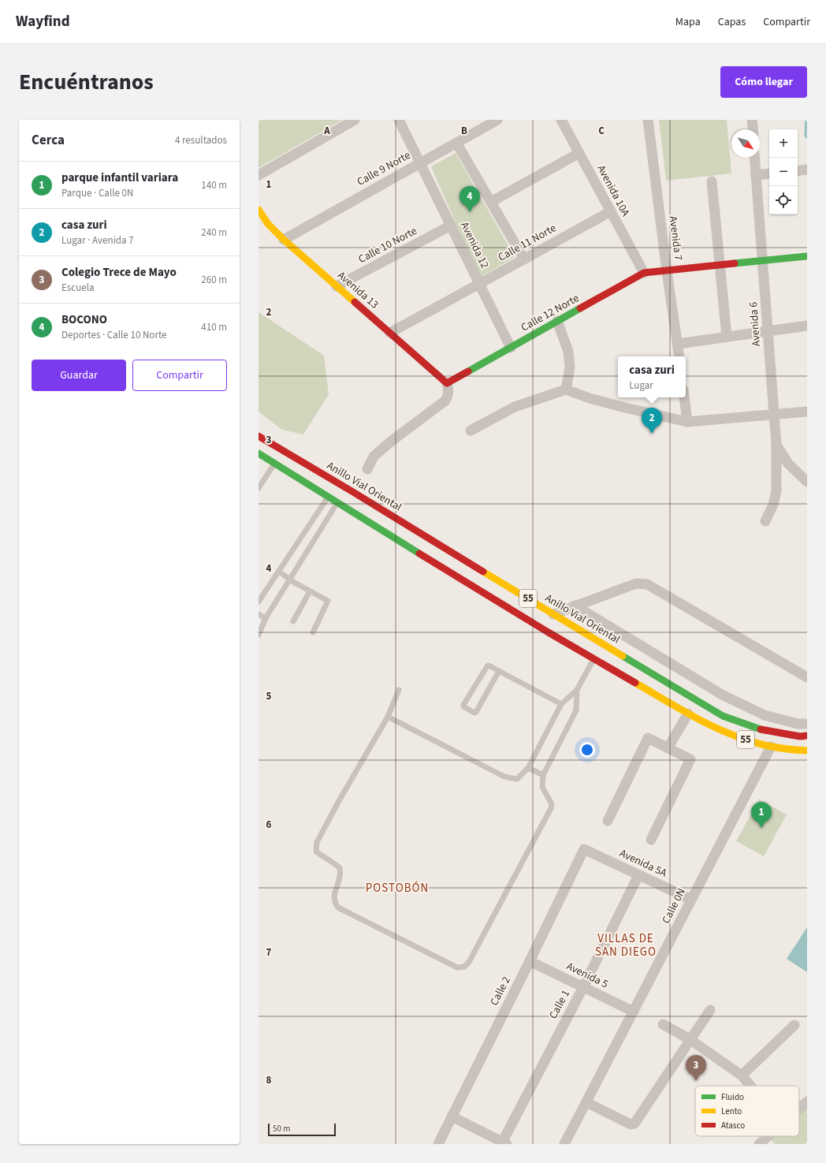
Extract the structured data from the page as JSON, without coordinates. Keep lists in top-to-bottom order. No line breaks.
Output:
{"streets":{"main road":["Avenida 13","Calle 12 Norte","Anillo Vial Oriental","55"],"street":["Calle 9 Norte","Avenida 10A","Avenida 7","Calle 11 Norte","Calle 10 Norte","Avenida 12","Avenida 6","Avenida 5A","Calle 0N","Avenida 5","Calle 2","Calle 1"]},"crossings":[["Calle 9 Norte","Avenida 12"],["Calle 9 Norte","Avenida 13"],["Avenida 10A","Calle 11 Norte"],["Avenida 10A","Calle 12 Norte"],["Avenida 7","Calle 12 Norte"],["Calle 11 Norte","Avenida 12"],["Calle 11 Norte","Avenida 13"],["Calle 10 Norte","Avenida 12"],["Calle 10 Norte","Avenida 13"],["Avenida 12","Calle 12 Norte"],["Avenida 13","Calle 12 Norte"],["Calle 12 Norte","Avenida 6"],["55","Calle 0N"],["Avenida 5A","Calle 0N"],["Avenida 5A","Calle 2"],["Avenida 5A","Calle 1"],["Calle 0N","Avenida 5"],["Avenida 5","Calle 2"],["Avenida 5","Calle 1"]],"districts":["POSTOBÓN","VILLAS DE SAN DIEGO"],"legend":["Fluido","Lento","Atasco"],"scale_bar":"50 m","north":"bottom right","page":{"header":"Wayfind","nav":["Mapa","Capas","Compartir"],"title":"Encuéntranos","buttons":["Cómo llegar",["Guardar","Compartir"]],"heading":["Cerca","4 resultados"],"map_buttons":["+","−"],"list":[{"mark":"1","name":"parque infantil variara","note":"Parque · Calle 0N","value":"140 m"},{"mark":"2","name":"casa zuri","note":"Lugar · Avenida 7","value":"240 m"},{"mark":"3","name":"Colegio Trece de Mayo","note":"Escuela","value":"260 m"},{"mark":"4","name":"BOCONO","note":"Deportes · Calle 10 Norte","value":"410 m"}],"pins":["4","2","1","3"],"popup":["casa zuri","Lugar"],"scale":"50 m"},"grid":{"columns":["A","B","C"],"rows":["1","2","3","4","5","6","7","8"]}}
